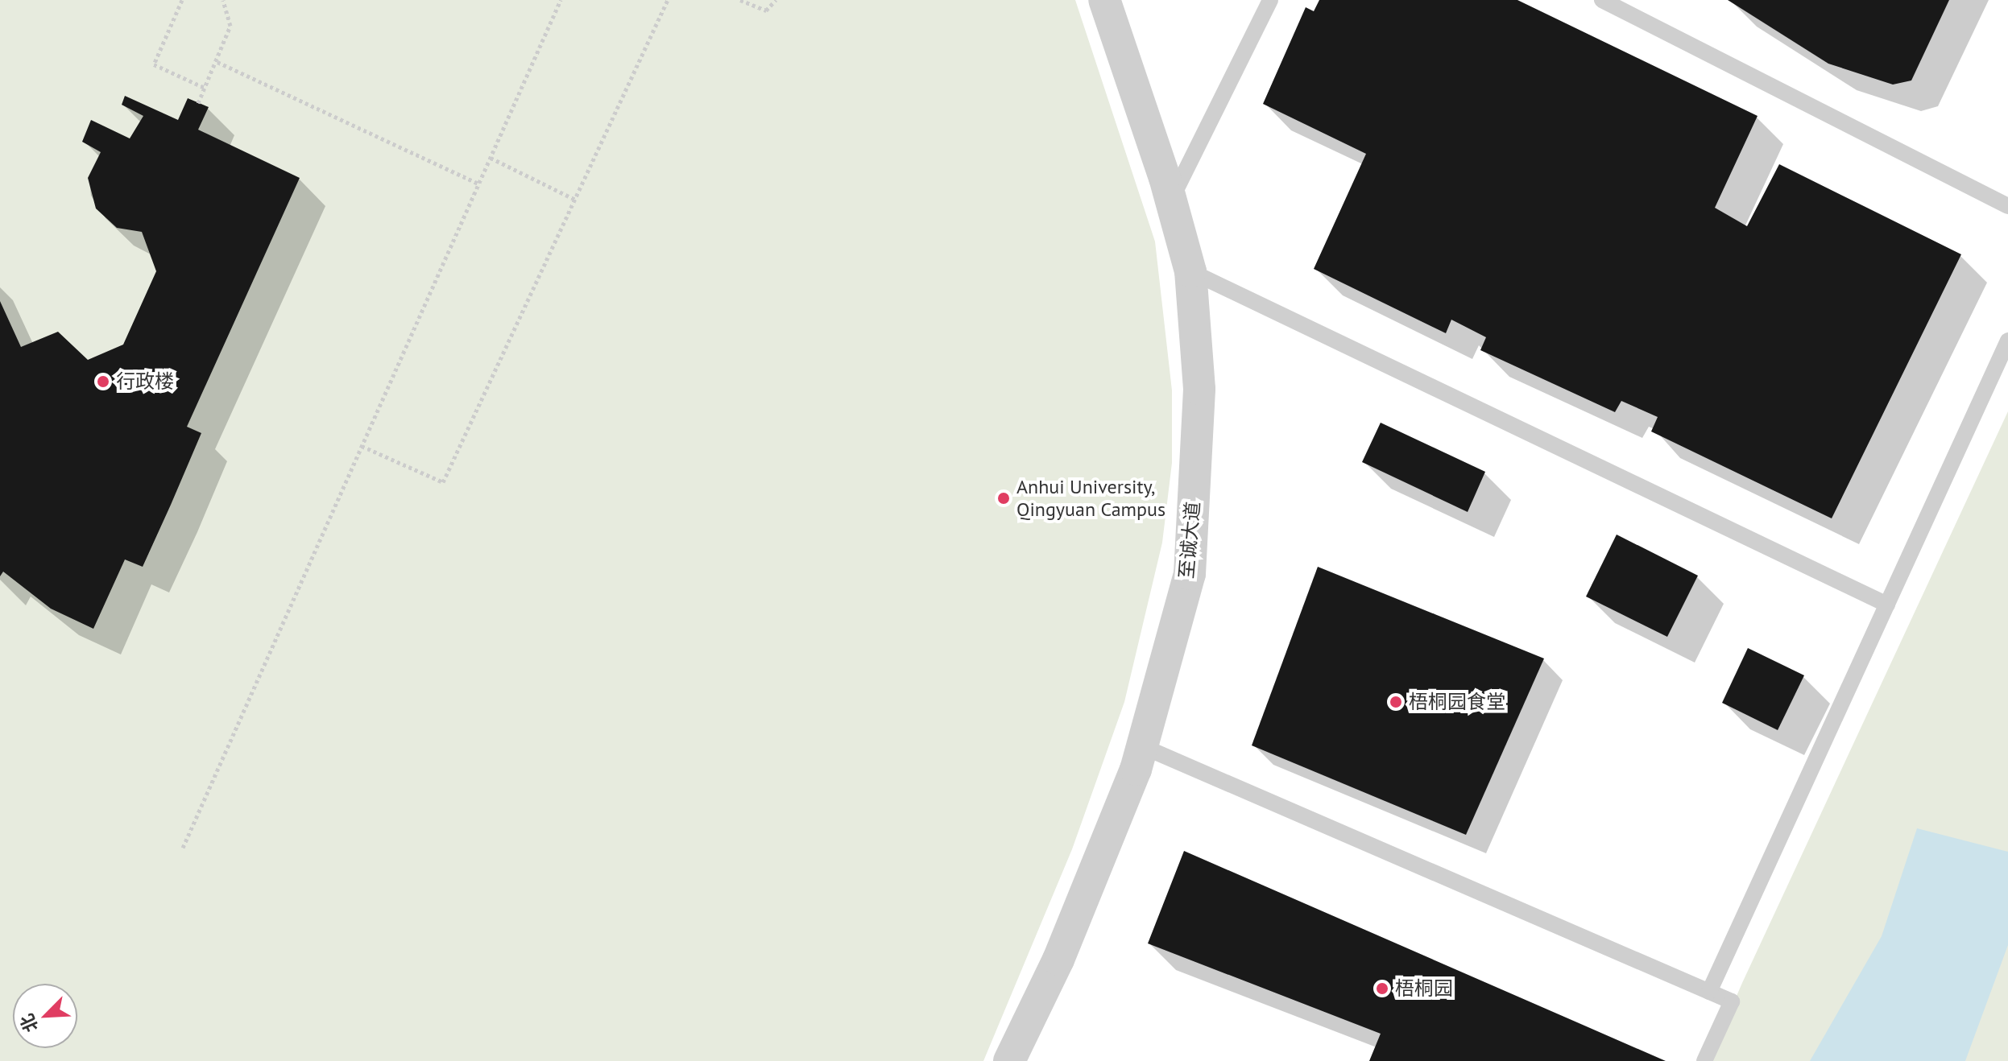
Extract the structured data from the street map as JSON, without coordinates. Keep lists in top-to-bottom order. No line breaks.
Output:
{"streets":{"street":["至诚大道"]},"places":["行政楼","Anhui University, Qingyuan Campus","梧桐园食堂","梧桐园"],"north":"bottom left"}
